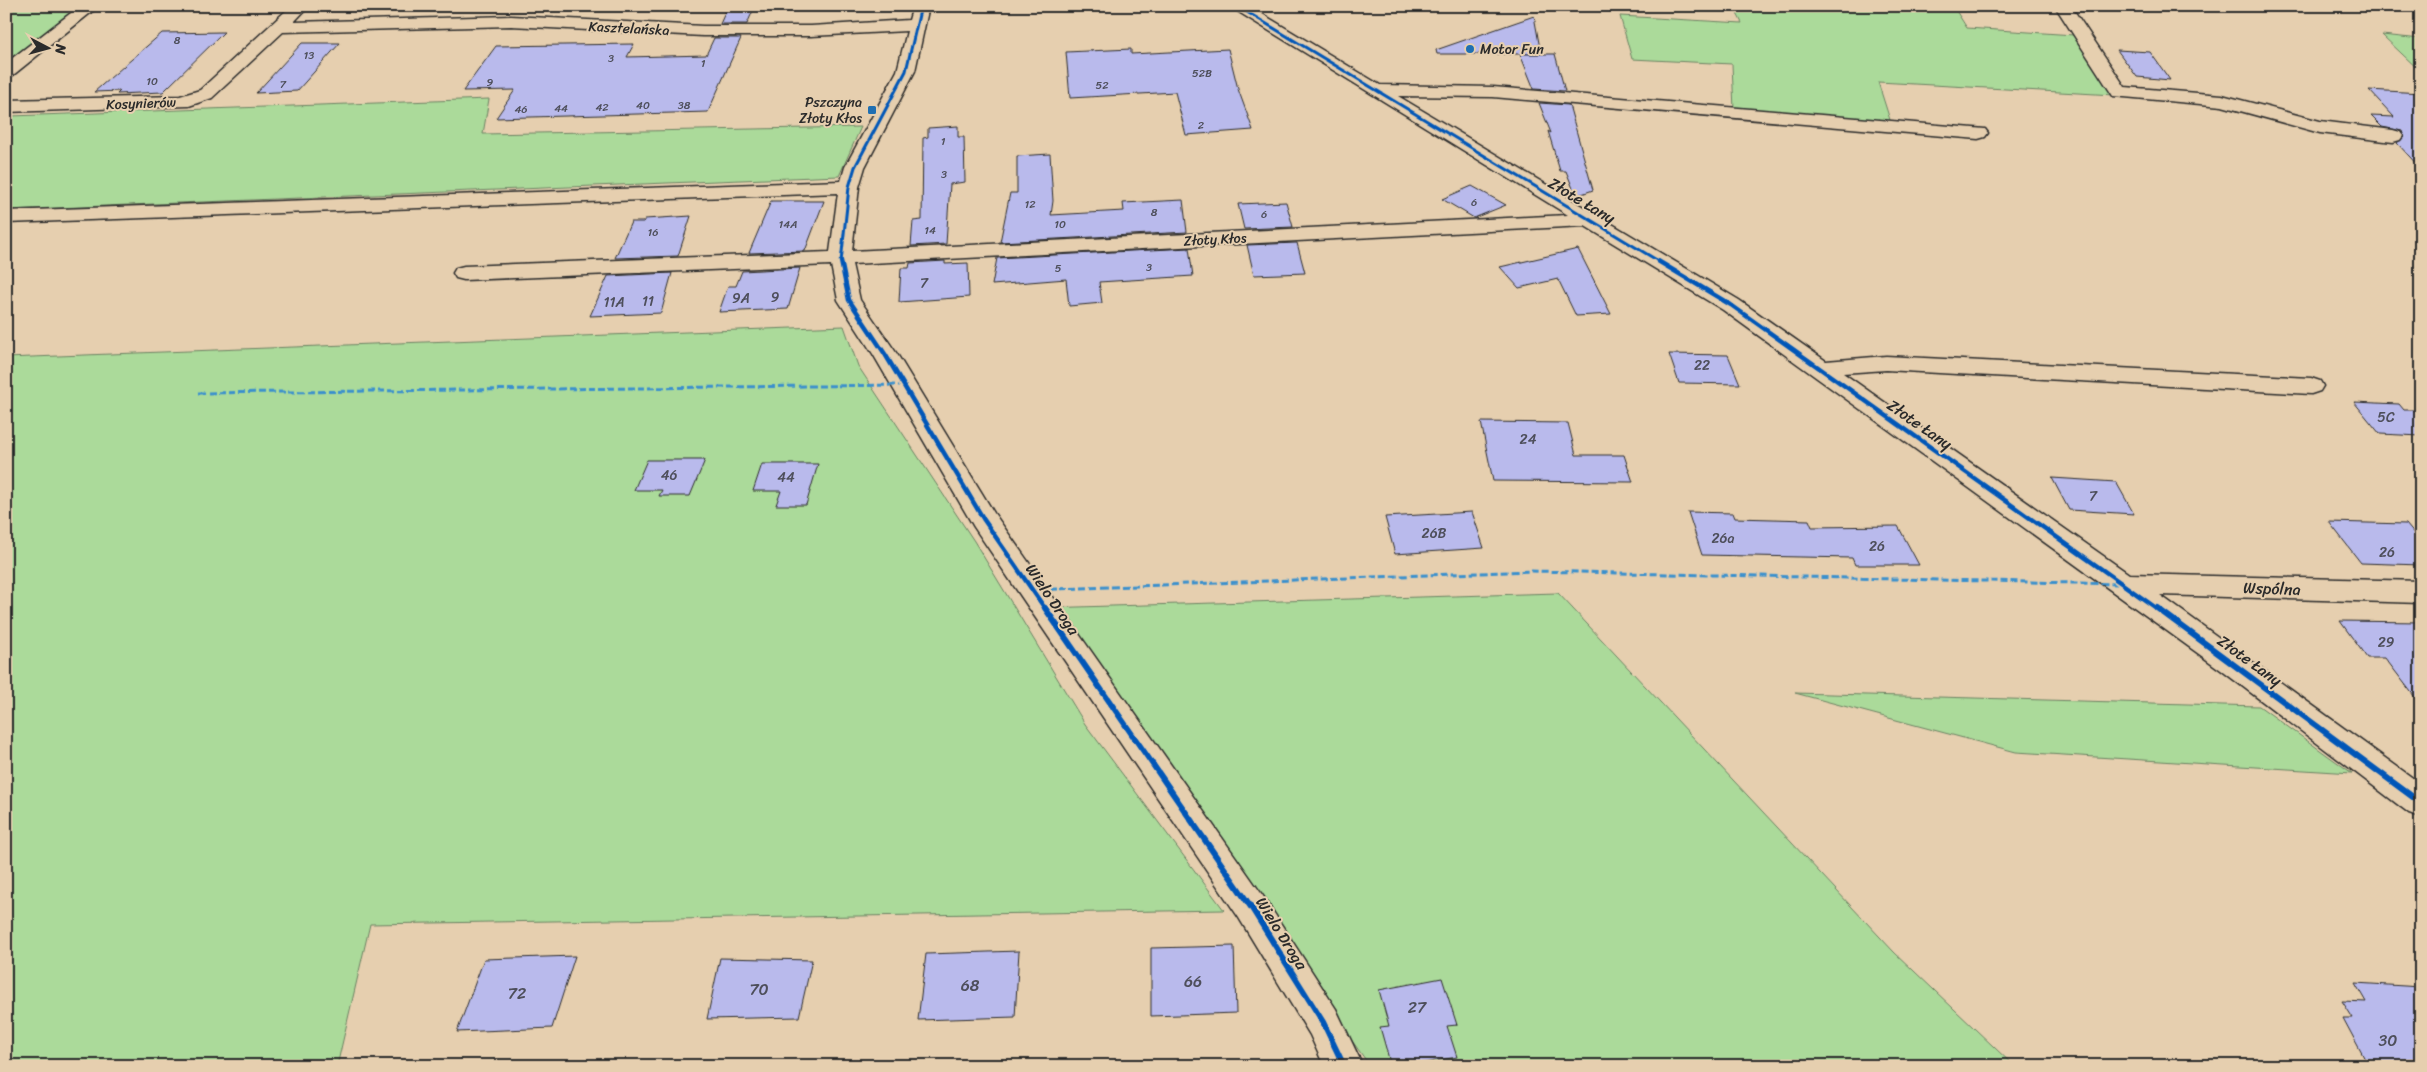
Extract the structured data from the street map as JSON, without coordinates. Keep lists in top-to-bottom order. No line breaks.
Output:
{"streets":{"street":["Kasztelańska","Kosynierów","Złote Łany","Złoty Kłos","Wspólna","Wielo Droga"]},"crossings":[["Kasztelańska","Kosynierów"],["Kasztelańska","Wielo Droga"],["Złote Łany","Złoty Kłos"],["Złote Łany","Wspólna"],["Złoty Kłos","Wielo Droga"]],"places":{"other":["Motor Fun"],"transit":["Pszczyna Złoty Kłos"]},"house_numbers":["8","13","3","1","52B","10","9","7","52","40","38","42","44","46","2","1","3","6","12","8","6","14A","10","14","16","3","5","7","9","9A","11","11A","22","5C","24","46","44","7","26B","26a","26","26","29","66","68","70","72","27","30"],"north":"right"}
